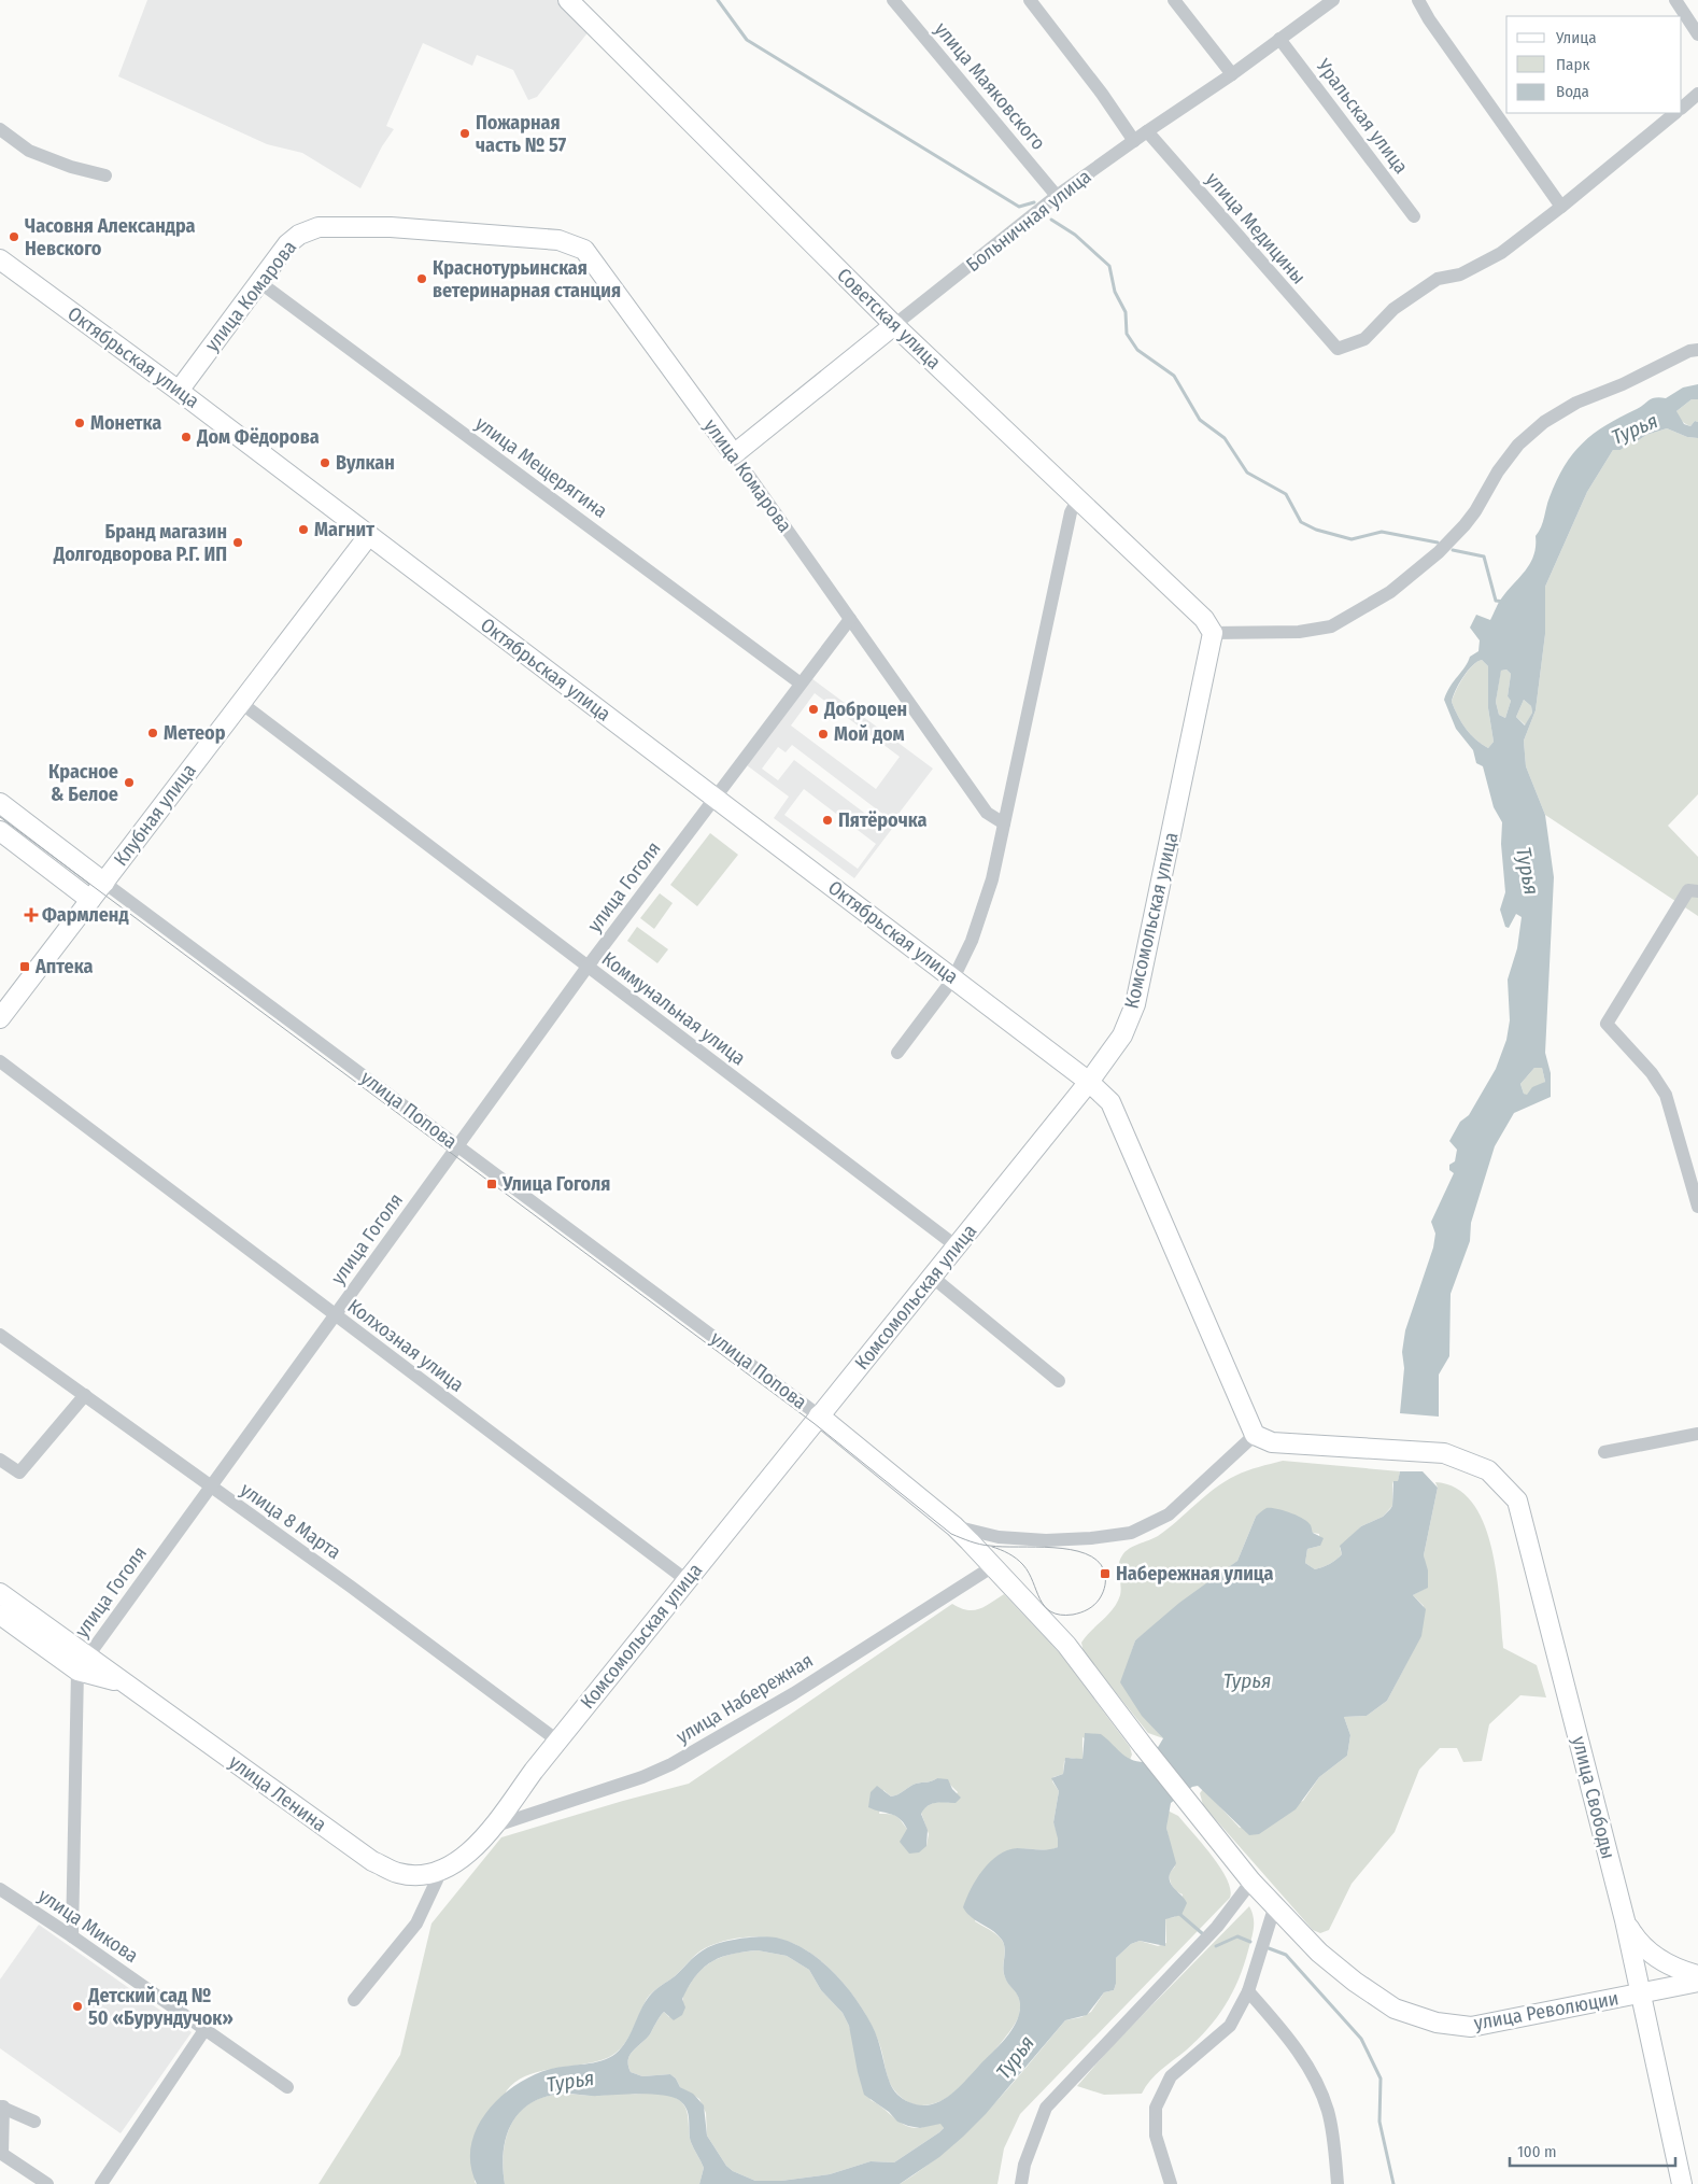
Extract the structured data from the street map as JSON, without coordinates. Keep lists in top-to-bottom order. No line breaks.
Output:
{"streets":{"main road":["Больничная улица","улица Комарова","Советская улица","Октябрьская улица","Клубная улица","Комсомольская улица","улица Попова","улица Ленина","улица Свободы","улица Революции"],"street":["улица Маяковского","Уральская улица","улица Медицины","улица Мещерягина","улица Гоголя","Коммунальная улица","Колхозная улица","улица 8 Марта","улица Набережная","улица Микова"]},"crossings":[["улица Маяковского","Больничная улица"],["Уральская улица","Больничная улица"],["Больничная улица","улица Медицины"],["Больничная улица","улица Комарова"],["Больничная улица","Советская улица"],["улица Комарова","Октябрьская улица"],["улица Комарова","улица Мещерягина"],["улица Комарова","улица Гоголя"],["Советская улица","Комсомольская улица"],["Октябрьская улица","Клубная улица"],["Октябрьская улица","улица Гоголя"],["Октябрьская улица","Комсомольская улица"],["Октябрьская улица","улица Свободы"],["улица Мещерягина","улица Гоголя"],["Клубная улица","Коммунальная улица"],["Клубная улица","улица Попова"],["улица Гоголя","Коммунальная улица"],["улица Гоголя","улица Попова"],["улица Гоголя","Колхозная улица"],["улица Гоголя","улица 8 Марта"],["улица Гоголя","улица Ленина"],["Комсомольская улица","Коммунальная улица"],["Комсомольская улица","улица Попова"],["Комсомольская улица","Колхозная улица"],["Комсомольская улица","улица 8 Марта"],["Комсомольская улица","улица Набережная"],["Комсомольская улица","улица Ленина"],["Комсомольская улица","улица Революции"],["улица Попова","улица Революции"],["улица Набережная","улица Революции"],["улица Свободы","улица Революции"]],"water":["Турья"],"places":{"other":["Пожарная часть № 57","Часовня Александра Невского","Краснотурьинская ветеринарная станция","Монетка","Дом Фёдорова","Вулкан","Магнит","Бранд магазин Долгодворова Р.Г. ИП","Доброцен","Метеор","Мой дом","Красное & Белое","Пятёрочка","Детский сад № 50 «Бурундучок»"],"health":["Фармленд"],"transit":["Аптека","Улица Гоголя","Набережная улица"]},"legend":["Улица","Парк","Вода"],"scale_bar":"100 m"}
